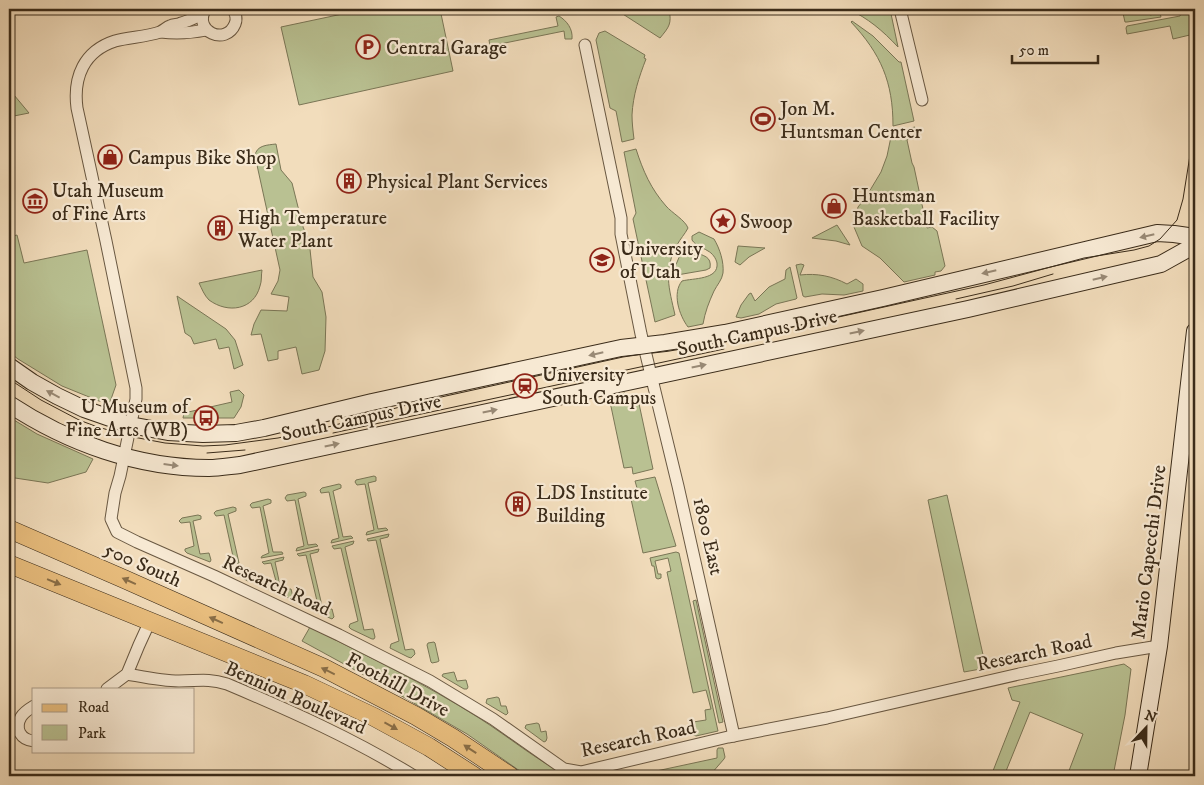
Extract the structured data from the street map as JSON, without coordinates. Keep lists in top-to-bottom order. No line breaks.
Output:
{"streets":{"main road":["500 South","Foothill Drive"],"street":["South Campus Drive","1800 East","Mario Capecchi Drive","Research Road","Bennion Boulevard"]},"crossings":[["South Campus Drive","1800 East"],["South Campus Drive","Research Road"],["1800 East","Research Road"],["Mario Capecchi Drive","Research Road"],["500 South","Foothill Drive"]],"places":{"parking":["Central Garage"],"sports":["Jon M. Huntsman Center"],"shop":["Campus Bike Shop","Huntsman Basketball Facility"],"building":["Physical Plant Services","High Temperature Water Plant","LDS Institute Building"],"museum":["Utah Museum of Fine Arts"],"place":["Swoop"],"school or university":["University of Utah"],"station":["University South Campus"],"bus stop":["U Museum of Fine Arts (WB)"]},"legend":["Road","Park"],"scale_bar":"50 m","north":"top"}
